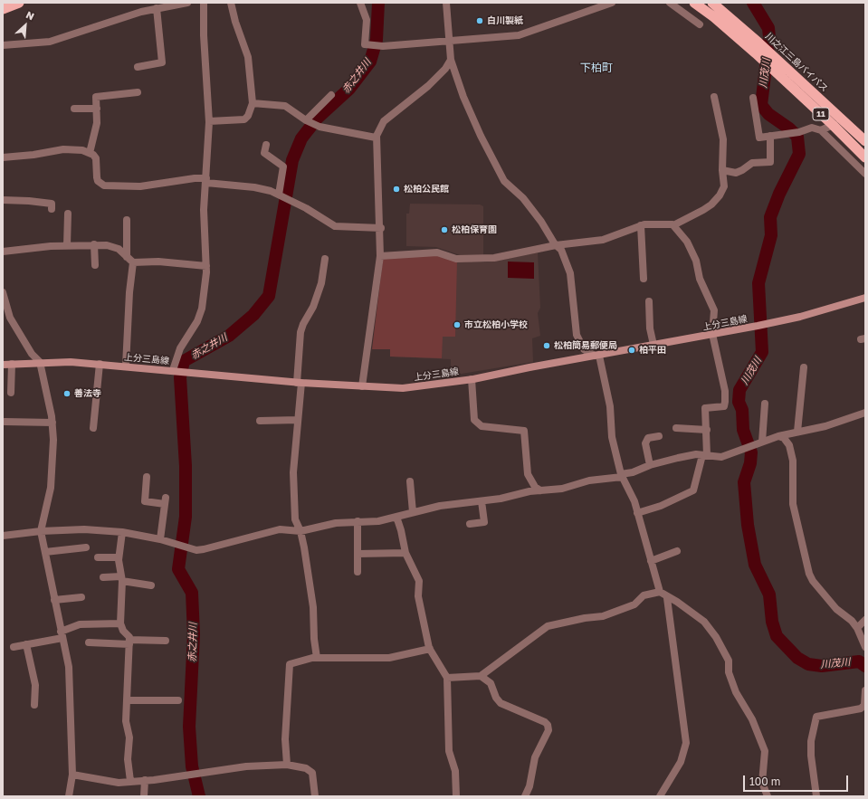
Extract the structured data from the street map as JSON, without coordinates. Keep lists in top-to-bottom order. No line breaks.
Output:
{"streets":{"highway":["川之江三島バイパス","11"],"main road":["上分三島線"]},"districts":["下柏町"],"water":["川茂川","赤之井川"],"places":["白川製紙","松柏公民館","松柏保育園","市立松柏小学校","松柏簡易郵便局","柏平田","善法寺"],"scale_bar":"100 m","north":"top right"}
